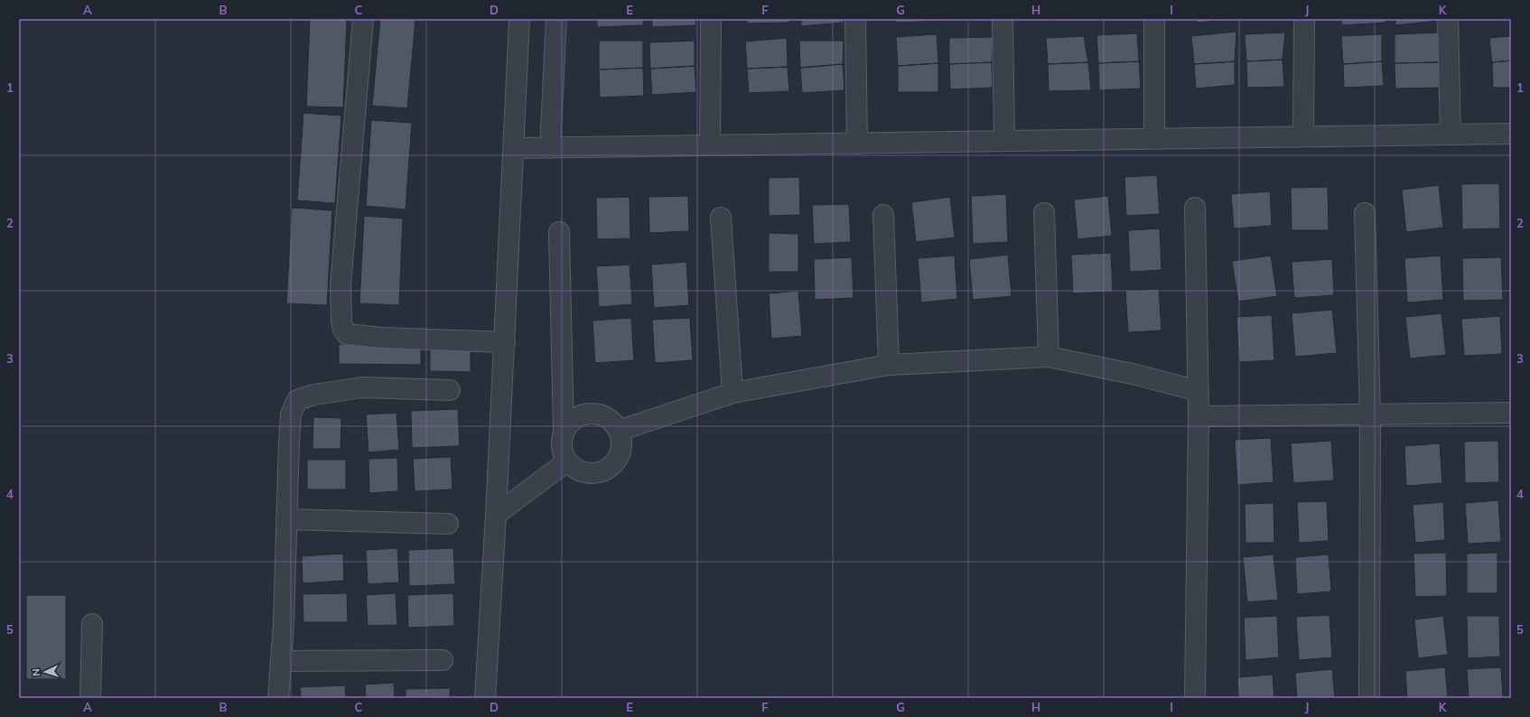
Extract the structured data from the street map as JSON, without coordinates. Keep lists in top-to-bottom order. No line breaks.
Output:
{"north":"left","grid":{"columns":["A","B","C","D","E","F","G","H","I","J","K"],"rows":["1","2","3","4","5"]}}
